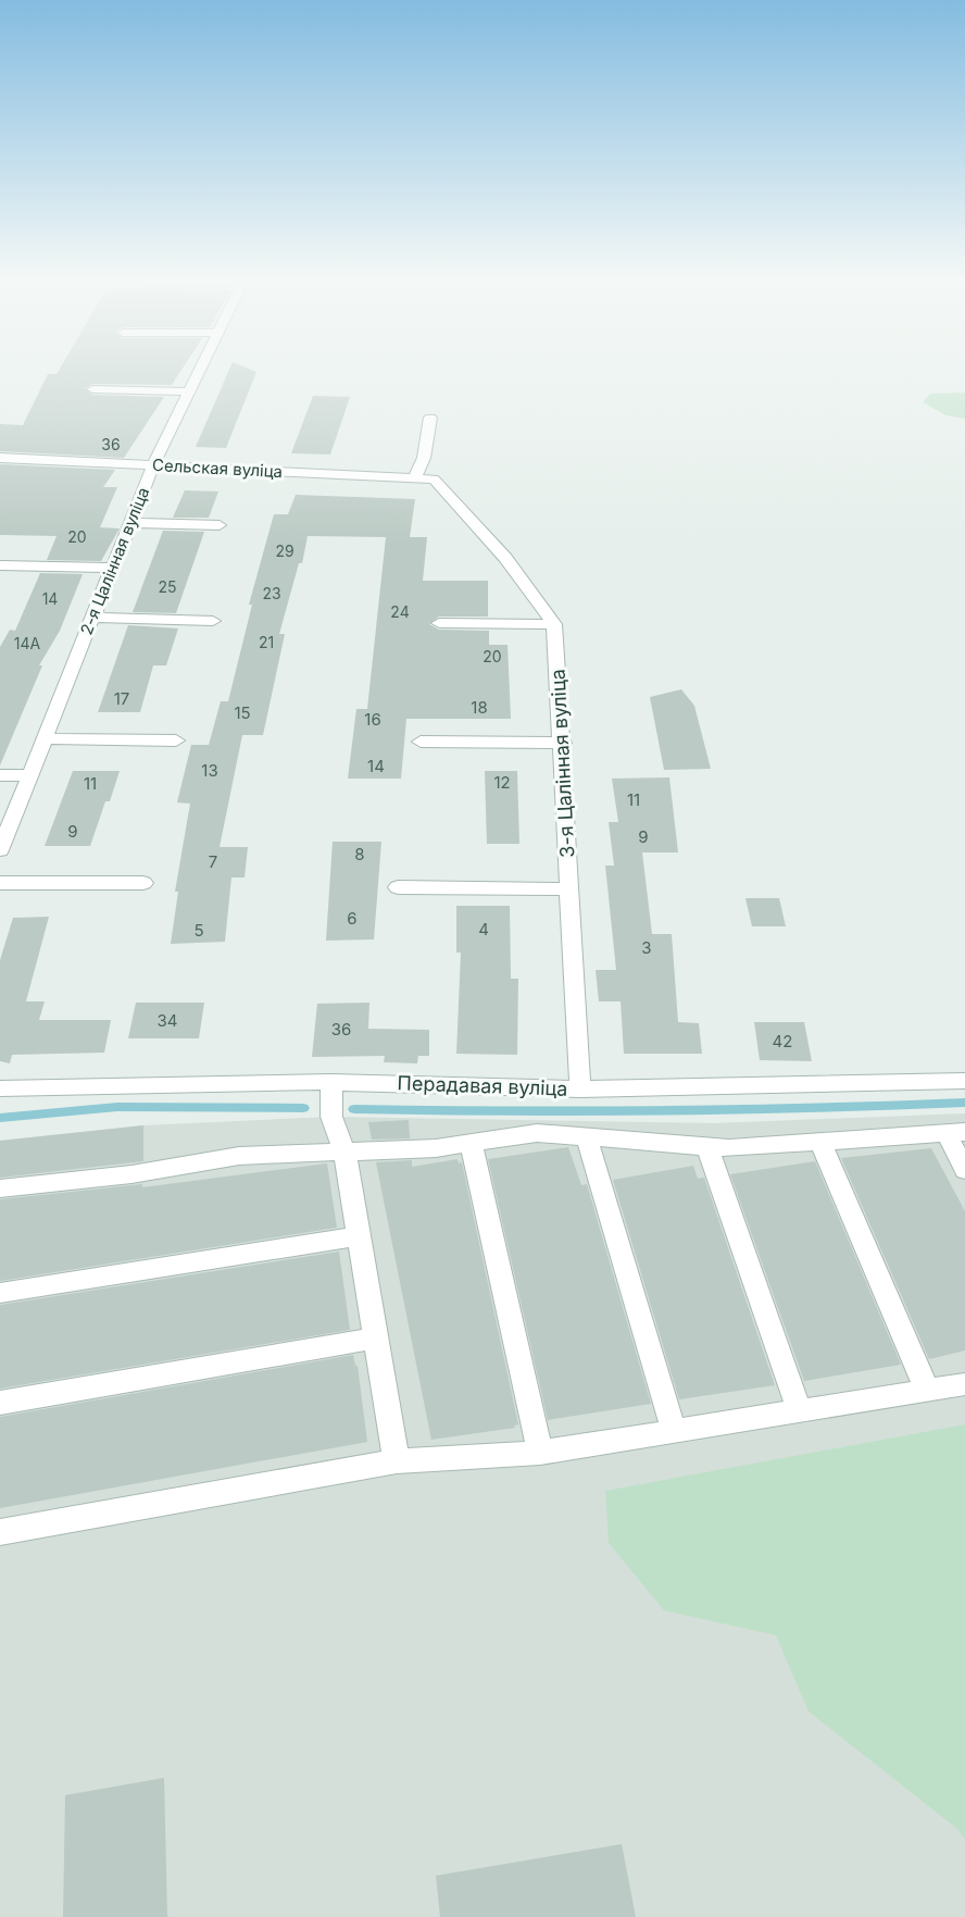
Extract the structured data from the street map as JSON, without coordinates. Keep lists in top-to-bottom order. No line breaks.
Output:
{"streets":{"street":["Сельская вуліца","2-я Цалінная вуліца","3-я Цалінная вуліца","Перадавая вуліца"]},"crossings":[["Сельская вуліца","2-я Цалінная вуліца"],["Сельская вуліца","3-я Цалінная вуліца"],["3-я Цалінная вуліца","Перадавая вуліца"]],"house_numbers":["36","20","29","25","23","14","24","21","14А","20","17","18","15","16","14","13","12","11","11","9","9","8","7","6","4","5","3","34","36","42"]}
